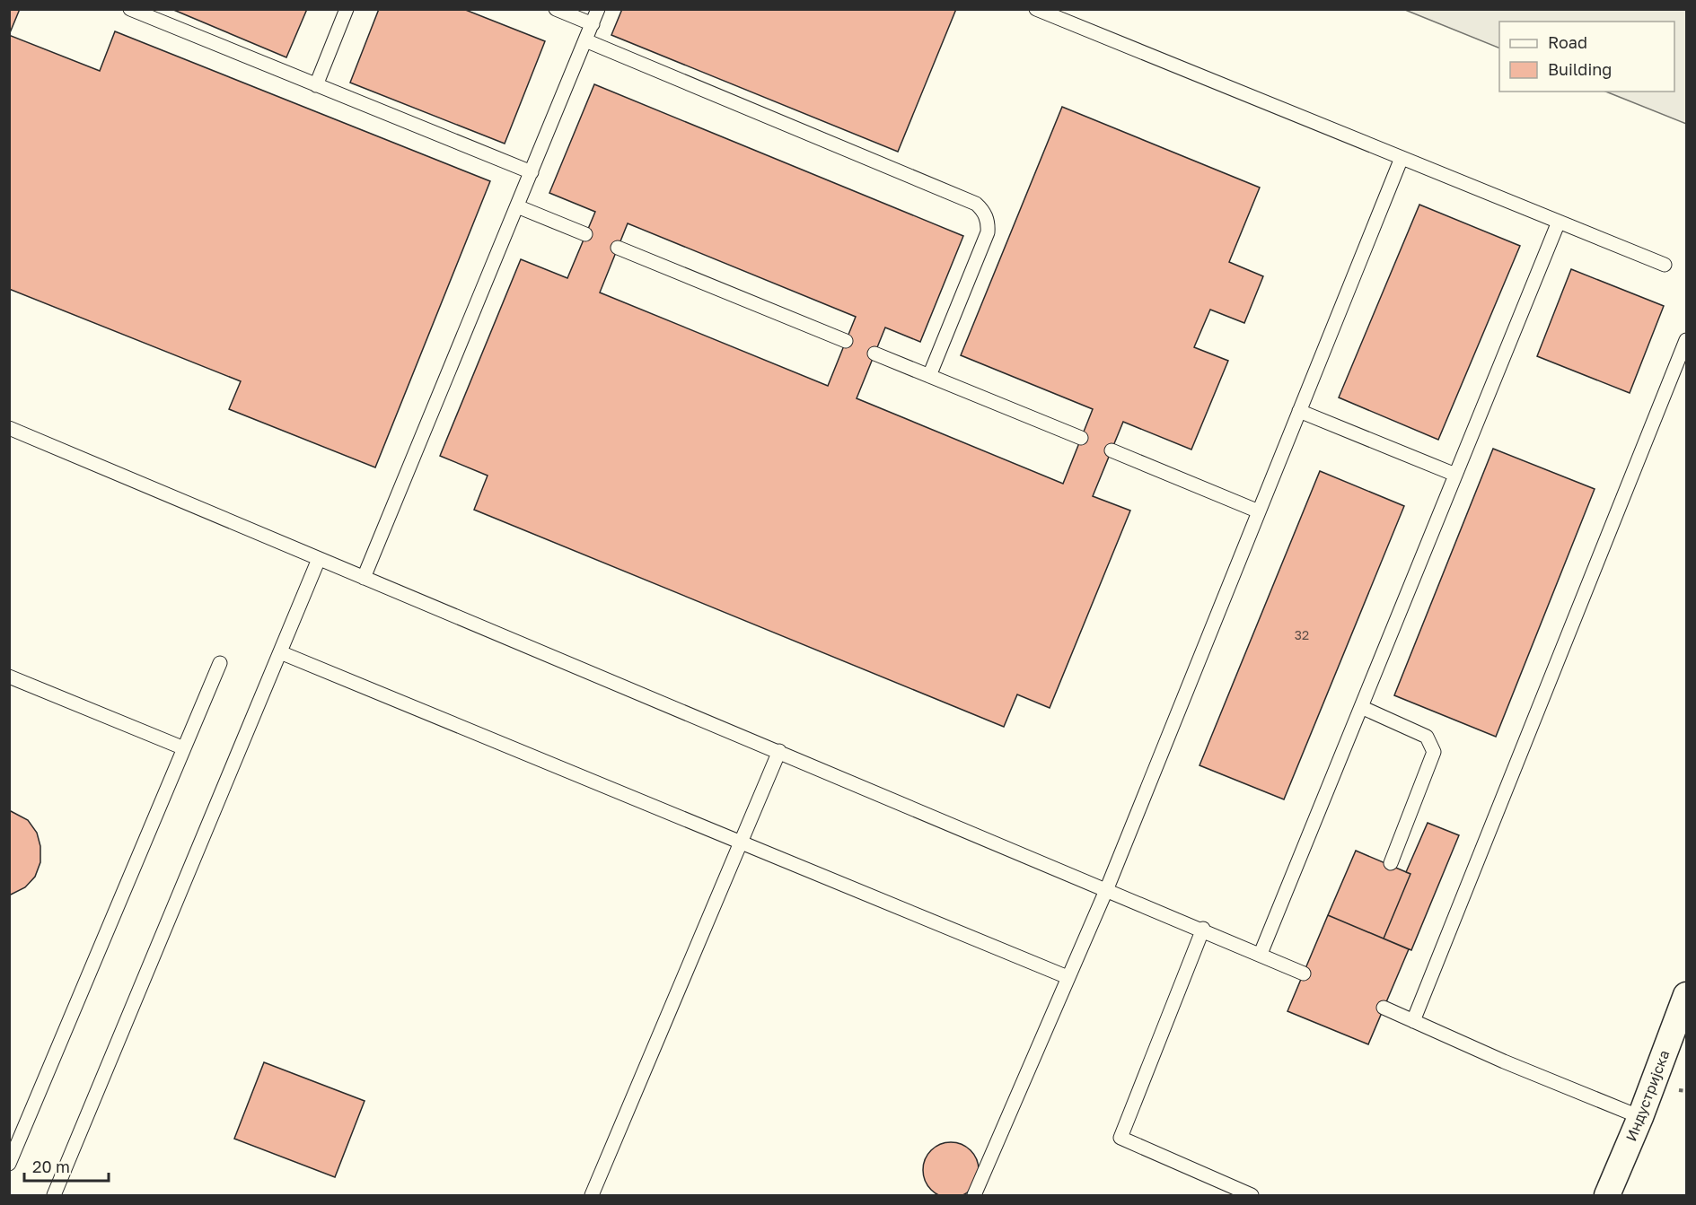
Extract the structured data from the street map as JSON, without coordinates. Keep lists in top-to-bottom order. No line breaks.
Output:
{"streets":{"street":["Индустријска"]},"house_numbers":["32"],"legend":["Road","Building"],"scale_bar":"20 m"}
